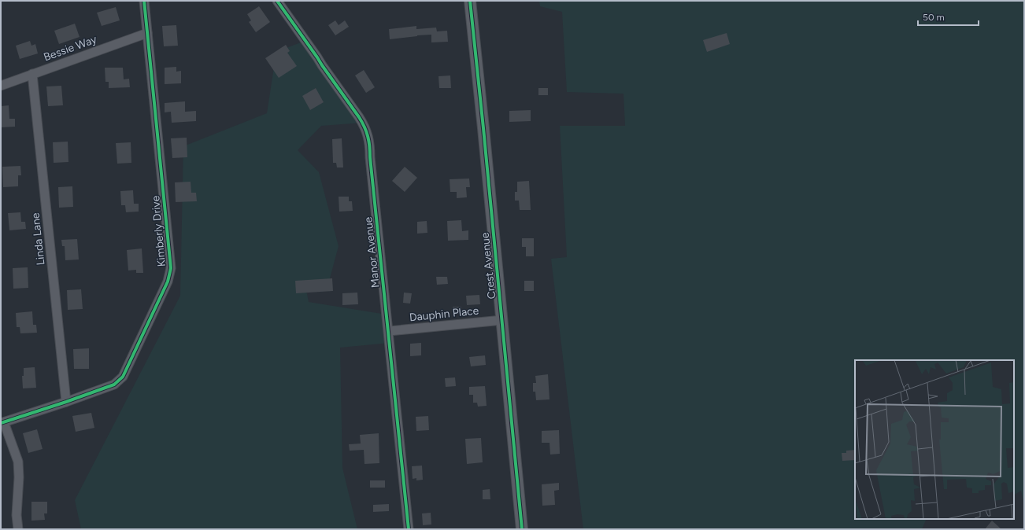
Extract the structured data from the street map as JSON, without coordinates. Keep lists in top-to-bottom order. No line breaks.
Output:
{"streets":{"street":["Bessie Way","Kimberly Drive","Linda Lane","Manor Avenue","Crest Avenue","Dauphin Place"]},"crossings":[["Bessie Way","Kimberly Drive"],["Bessie Way","Linda Lane"],["Kimberly Drive","Linda Lane"],["Manor Avenue","Dauphin Place"],["Crest Avenue","Dauphin Place"]],"scale_bar":"50 m"}
